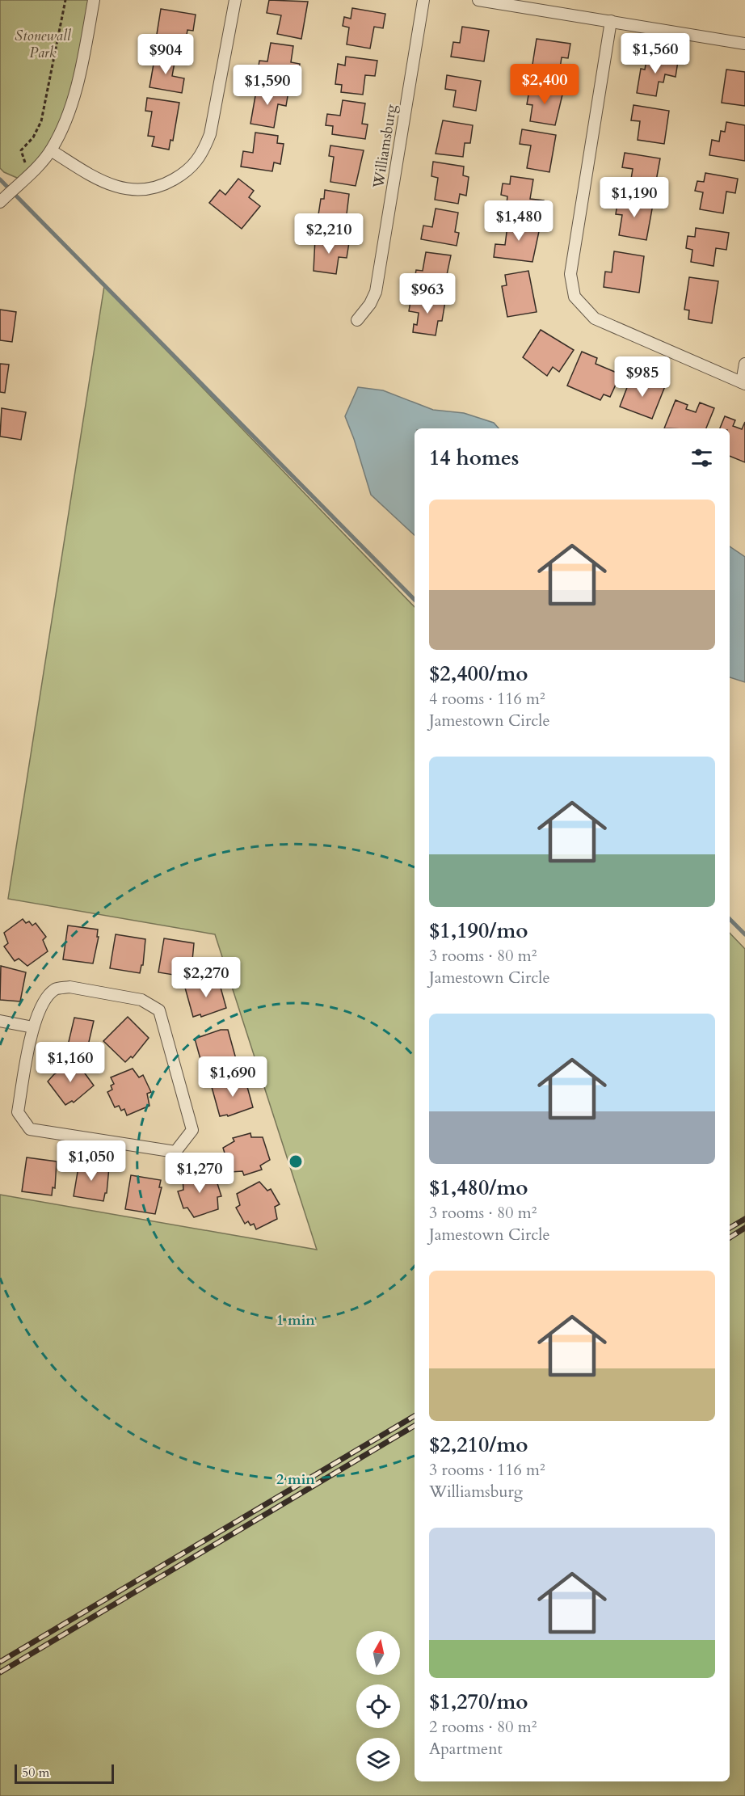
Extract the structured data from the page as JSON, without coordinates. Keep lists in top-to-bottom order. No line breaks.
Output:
{"streets":{"street":["Williamsburg"]},"parks":["Stonewall Park"],"scale_bar":"50 m","north":"top","page":{"price":["$1,560","$904","$2,400","$1,590","$1,190","$1,480","$2,210","$963","$985","$2,270","$1,160","$1,690","$1,050","$1,270"],"heading":"14 homes","list":[{"name":"$2,400/mo","note":"4 rooms · 116 m² · Jamestown Circle"},{"name":"$1,190/mo","note":"3 rooms · 80 m² · Jamestown Circle"},{"name":"$1,480/mo","note":"3 rooms · 80 m² · Jamestown Circle"},{"name":"$2,210/mo","note":"3 rooms · 116 m² · Williamsburg"},{"name":"$1,270/mo","note":"2 rooms · 80 m² · Apartment"}],"scale":"50 m"},"rings":["1 min","2 min"]}
